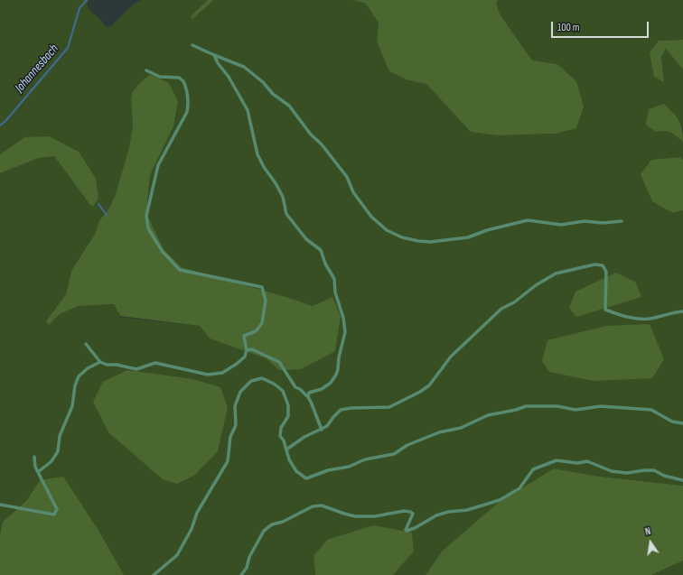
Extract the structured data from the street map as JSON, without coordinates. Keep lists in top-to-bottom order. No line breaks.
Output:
{"water":["Johannesbach"],"scale_bar":"100 m","north":"top"}
